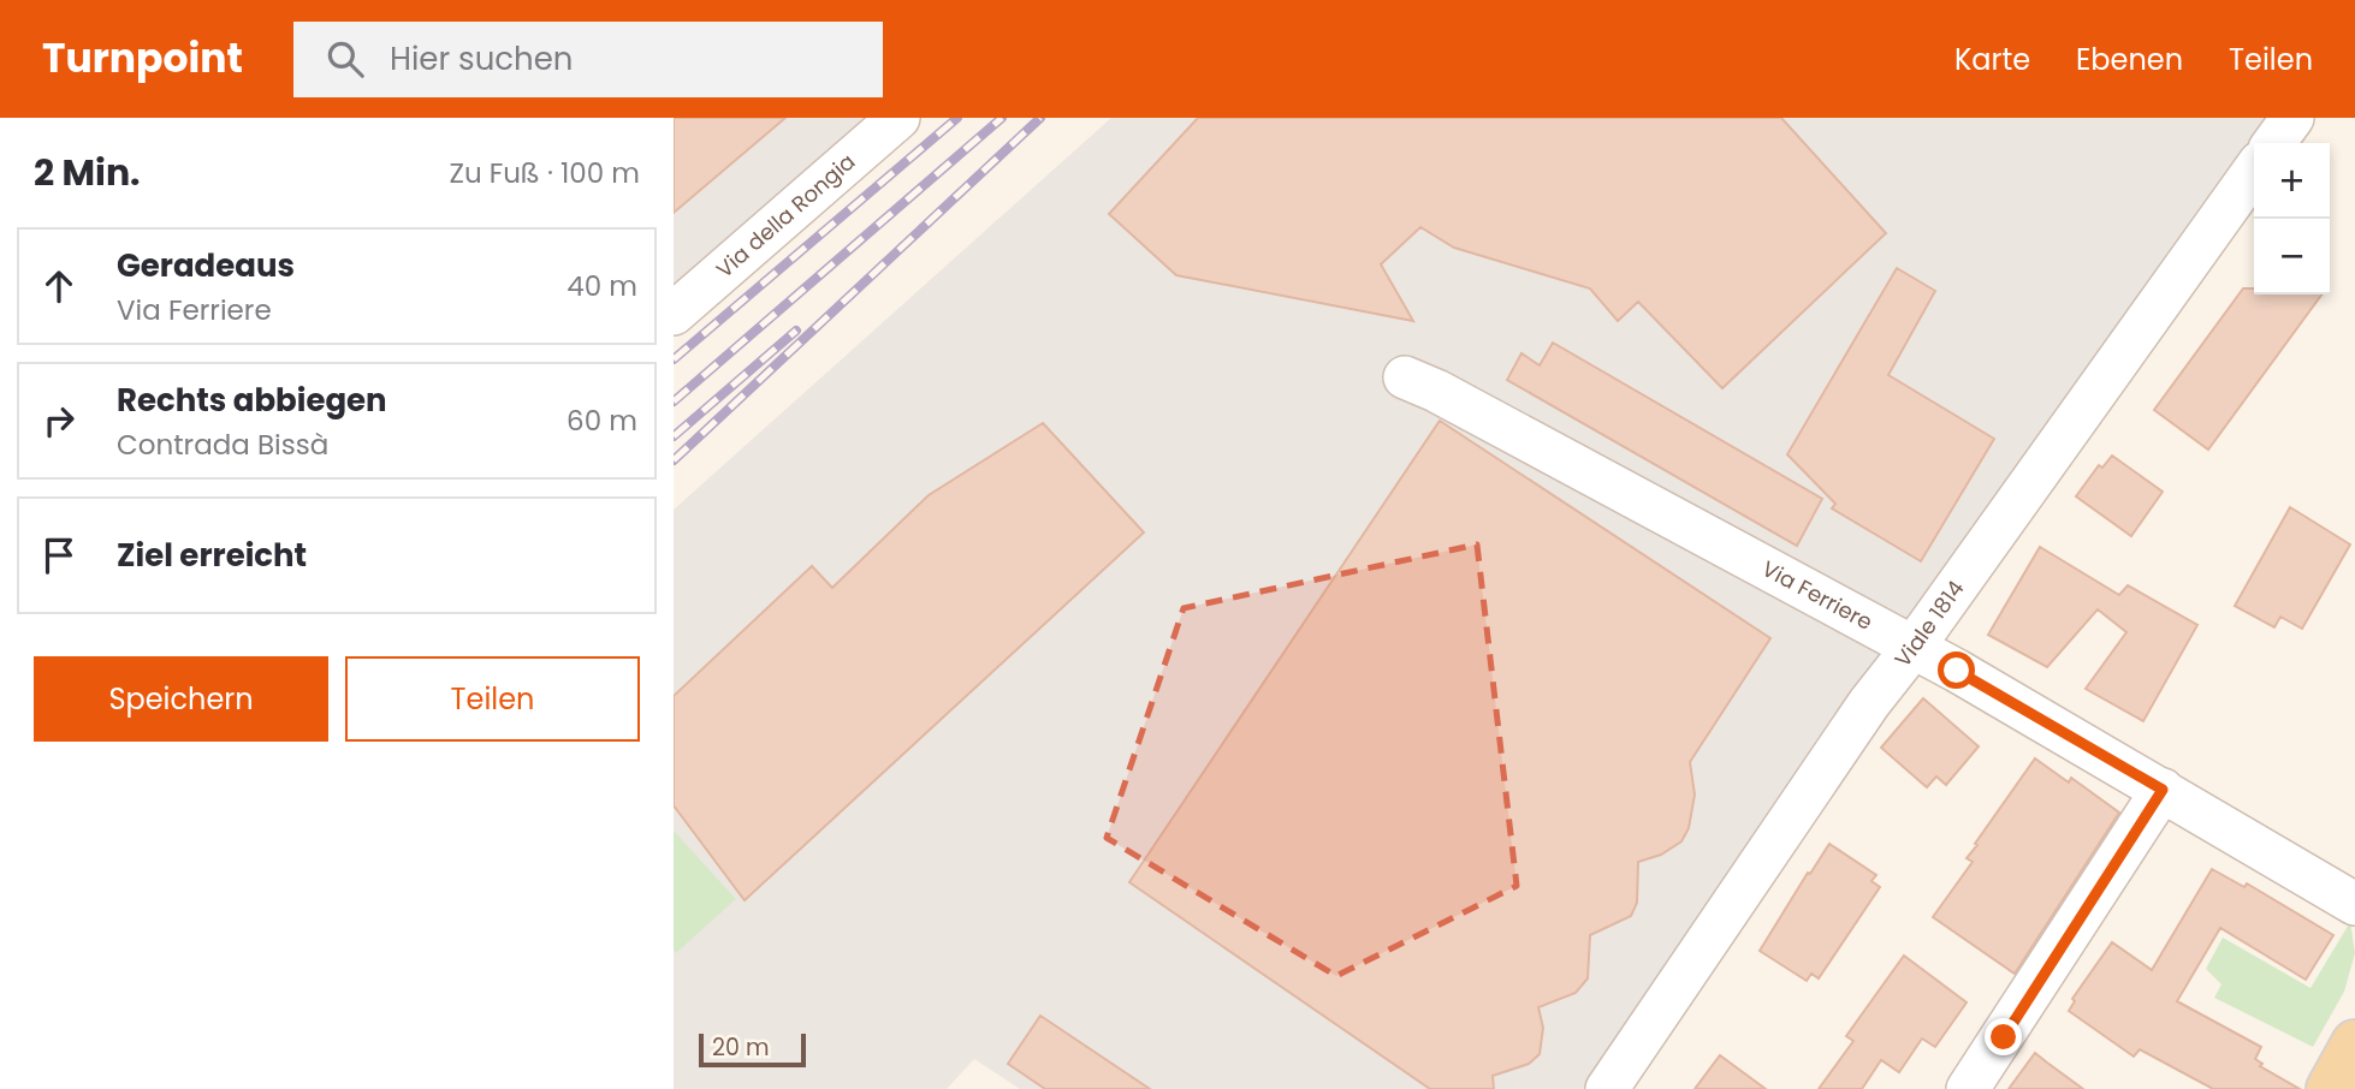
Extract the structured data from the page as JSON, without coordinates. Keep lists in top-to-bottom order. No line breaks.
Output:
{"streets":{"street":["Via della Rongia","Via Ferriere","Viale 1814"]},"crossings":[["Via Ferriere","Viale 1814"]],"scale_bar":"20 m","page":{"header":"Turnpoint","search":"Hier suchen","nav":["Karte","Ebenen","Teilen"],"heading":["2 Min.","Zu Fuß · 100 m"],"map_buttons":["+","−"],"list":[["Geradeaus","Via Ferriere","40 m"],["Rechts abbiegen","Contrada Bissà","60 m"],"Ziel erreicht"],"buttons":["Speichern","Teilen"],"scale":"20 m"}}
